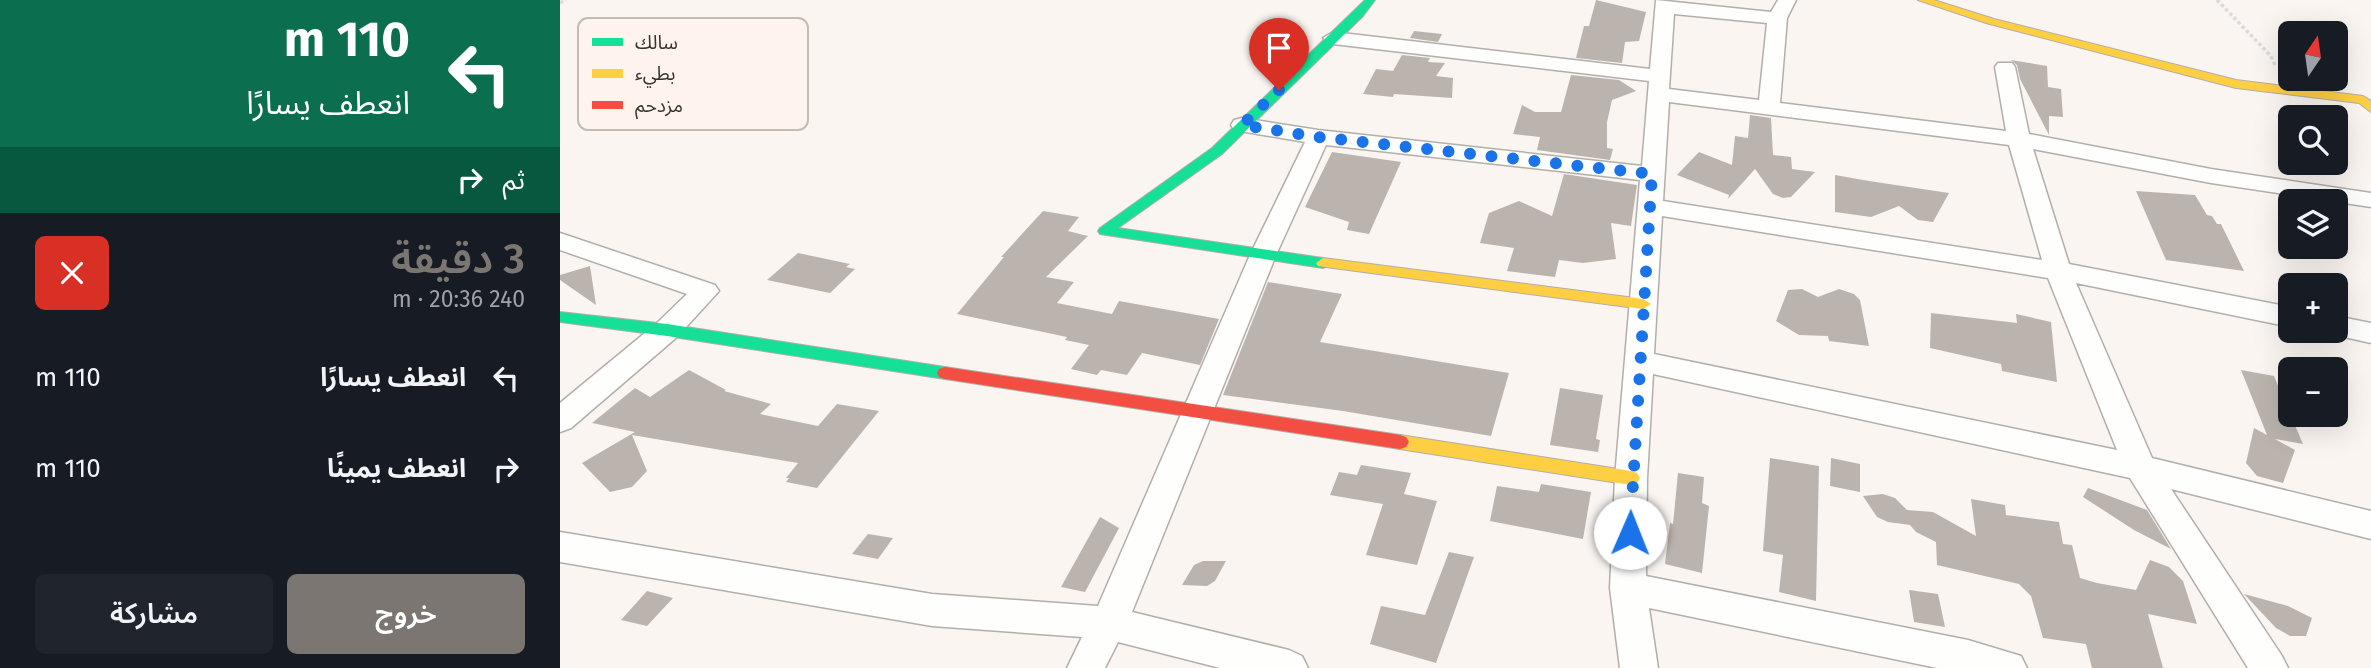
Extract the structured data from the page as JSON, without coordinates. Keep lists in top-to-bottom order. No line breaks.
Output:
{"legend":["سالك","بطيء","مزدحم"],"north":"top","page":{"turn":["110 m","انعطف يسارًا"],"map_buttons":["+","−"],"then":"ثم","heading":["3 دقيقة","240 m · 20:36"],"list":[{"name":"انعطف يسارًا","value":"110 m"},{"name":"انعطف يمينًا","value":"110 m"}],"buttons":["خروج","مشاركة"]}}
